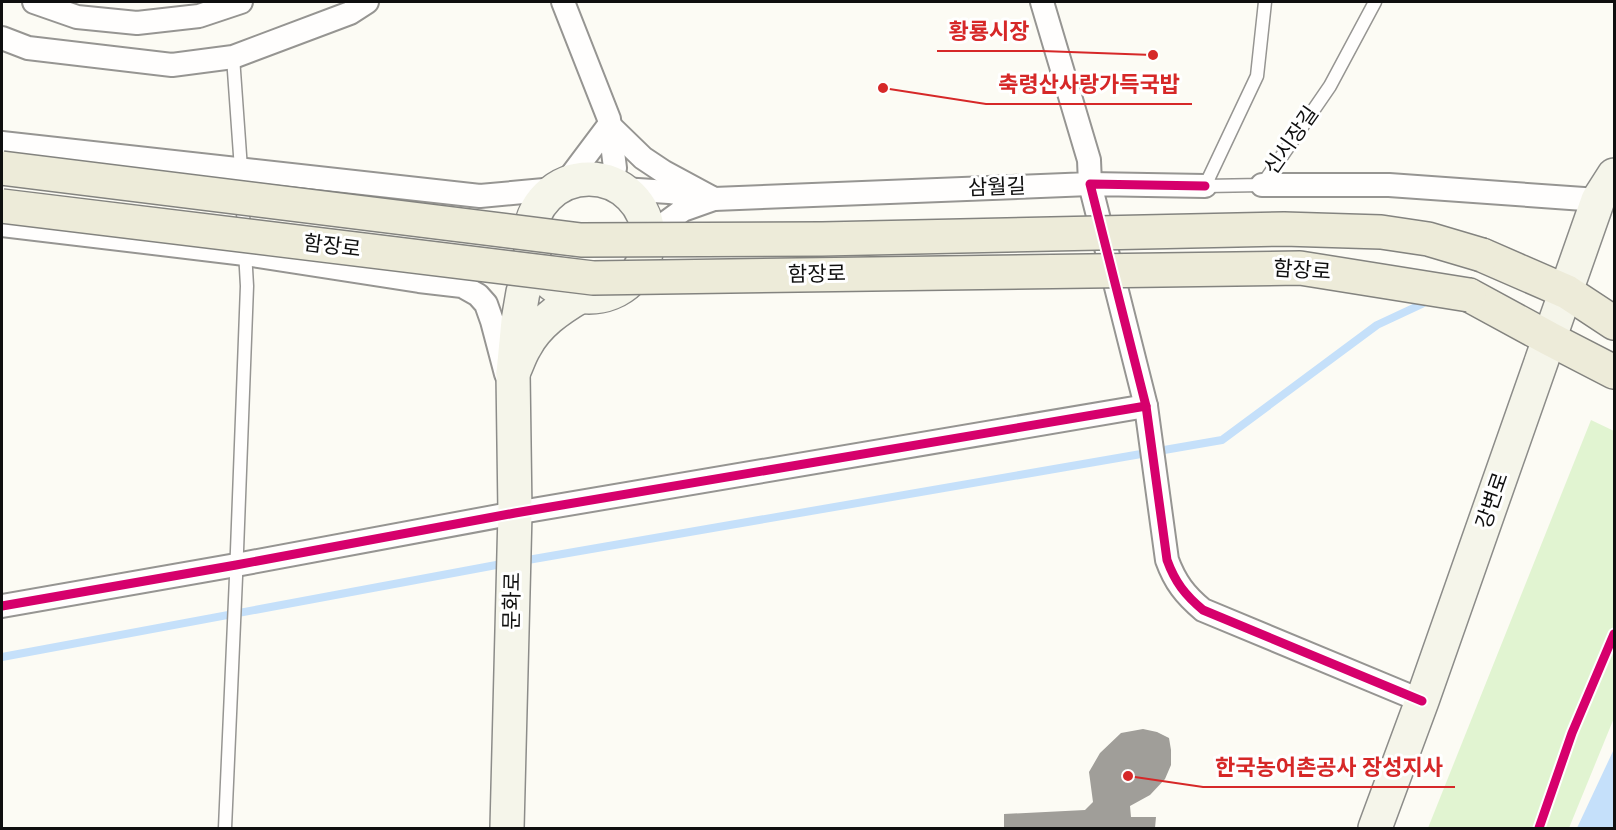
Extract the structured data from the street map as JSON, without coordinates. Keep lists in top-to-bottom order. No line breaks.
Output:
{"streets":{"main road":["함장로"],"street":["삼월길","강변로","문화로"],"lane":["신시장길"]},"crossings":[["신시장길","삼월길"],["함장로","강변로"]],"places":["황룡시장","축령산사랑가득국밥","한국농어촌공사 장성지사"]}
